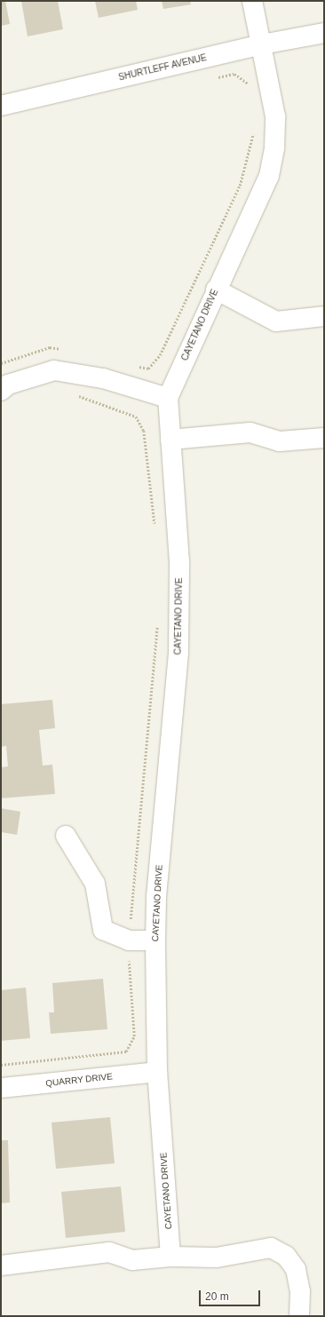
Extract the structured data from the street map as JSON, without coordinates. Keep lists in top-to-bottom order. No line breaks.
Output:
{"streets":{"street":["SHURTLEFF AVENUE","CAYETANO DRIVE","QUARRY DRIVE"]},"crossings":[["SHURTLEFF AVENUE","CAYETANO DRIVE"],["CAYETANO DRIVE","QUARRY DRIVE"]],"scale_bar":"20 m"}
